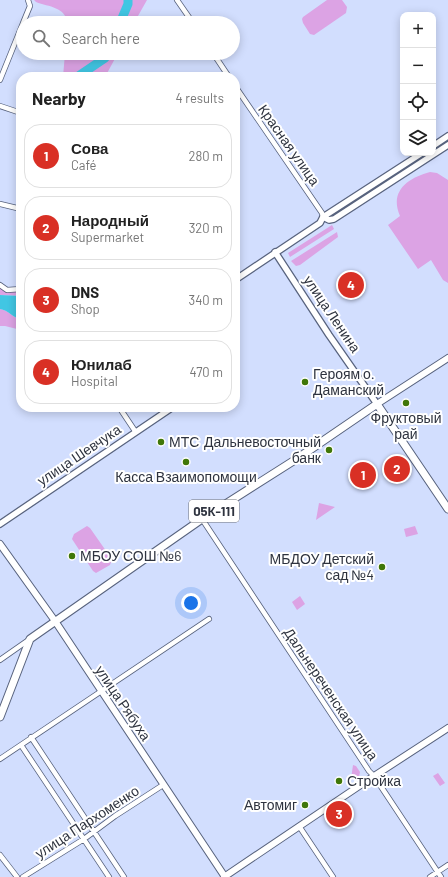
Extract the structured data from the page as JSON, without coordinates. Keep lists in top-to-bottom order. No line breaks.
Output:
{"streets":{"main road":["улица Ленина","05К-111","улица Рябуха"],"street":["Красная улица","улица Шевчука","Дальнереченская улица","улица Пархоменко"]},"crossings":[["улица Ленина","05К-111"],["05К-111","улица Рябуха"],["улица Рябуха","улица Пархоменко"]],"places":["Героям о. Даманский","Фруктовый рай","МТС","Дальневосточный банк","Касса Взаимопомощи","МБОУ СОШ №6","МБДОУ Детский сад №4","Стройка","Автомиг"],"page":{"map_buttons":["+","−"],"search":"Search here","heading":["Nearby","4 results"],"list":[{"mark":"1","name":"Сова","note":"Café","value":"280 m"},{"mark":"2","name":"Народный","note":"Supermarket","value":"320 m"},{"mark":"3","name":"DNS","note":"Shop","value":"340 m"},{"mark":"4","name":"Юнилаб","note":"Hospital","value":"470 m"}],"pins":["4","2","1","3"]}}
